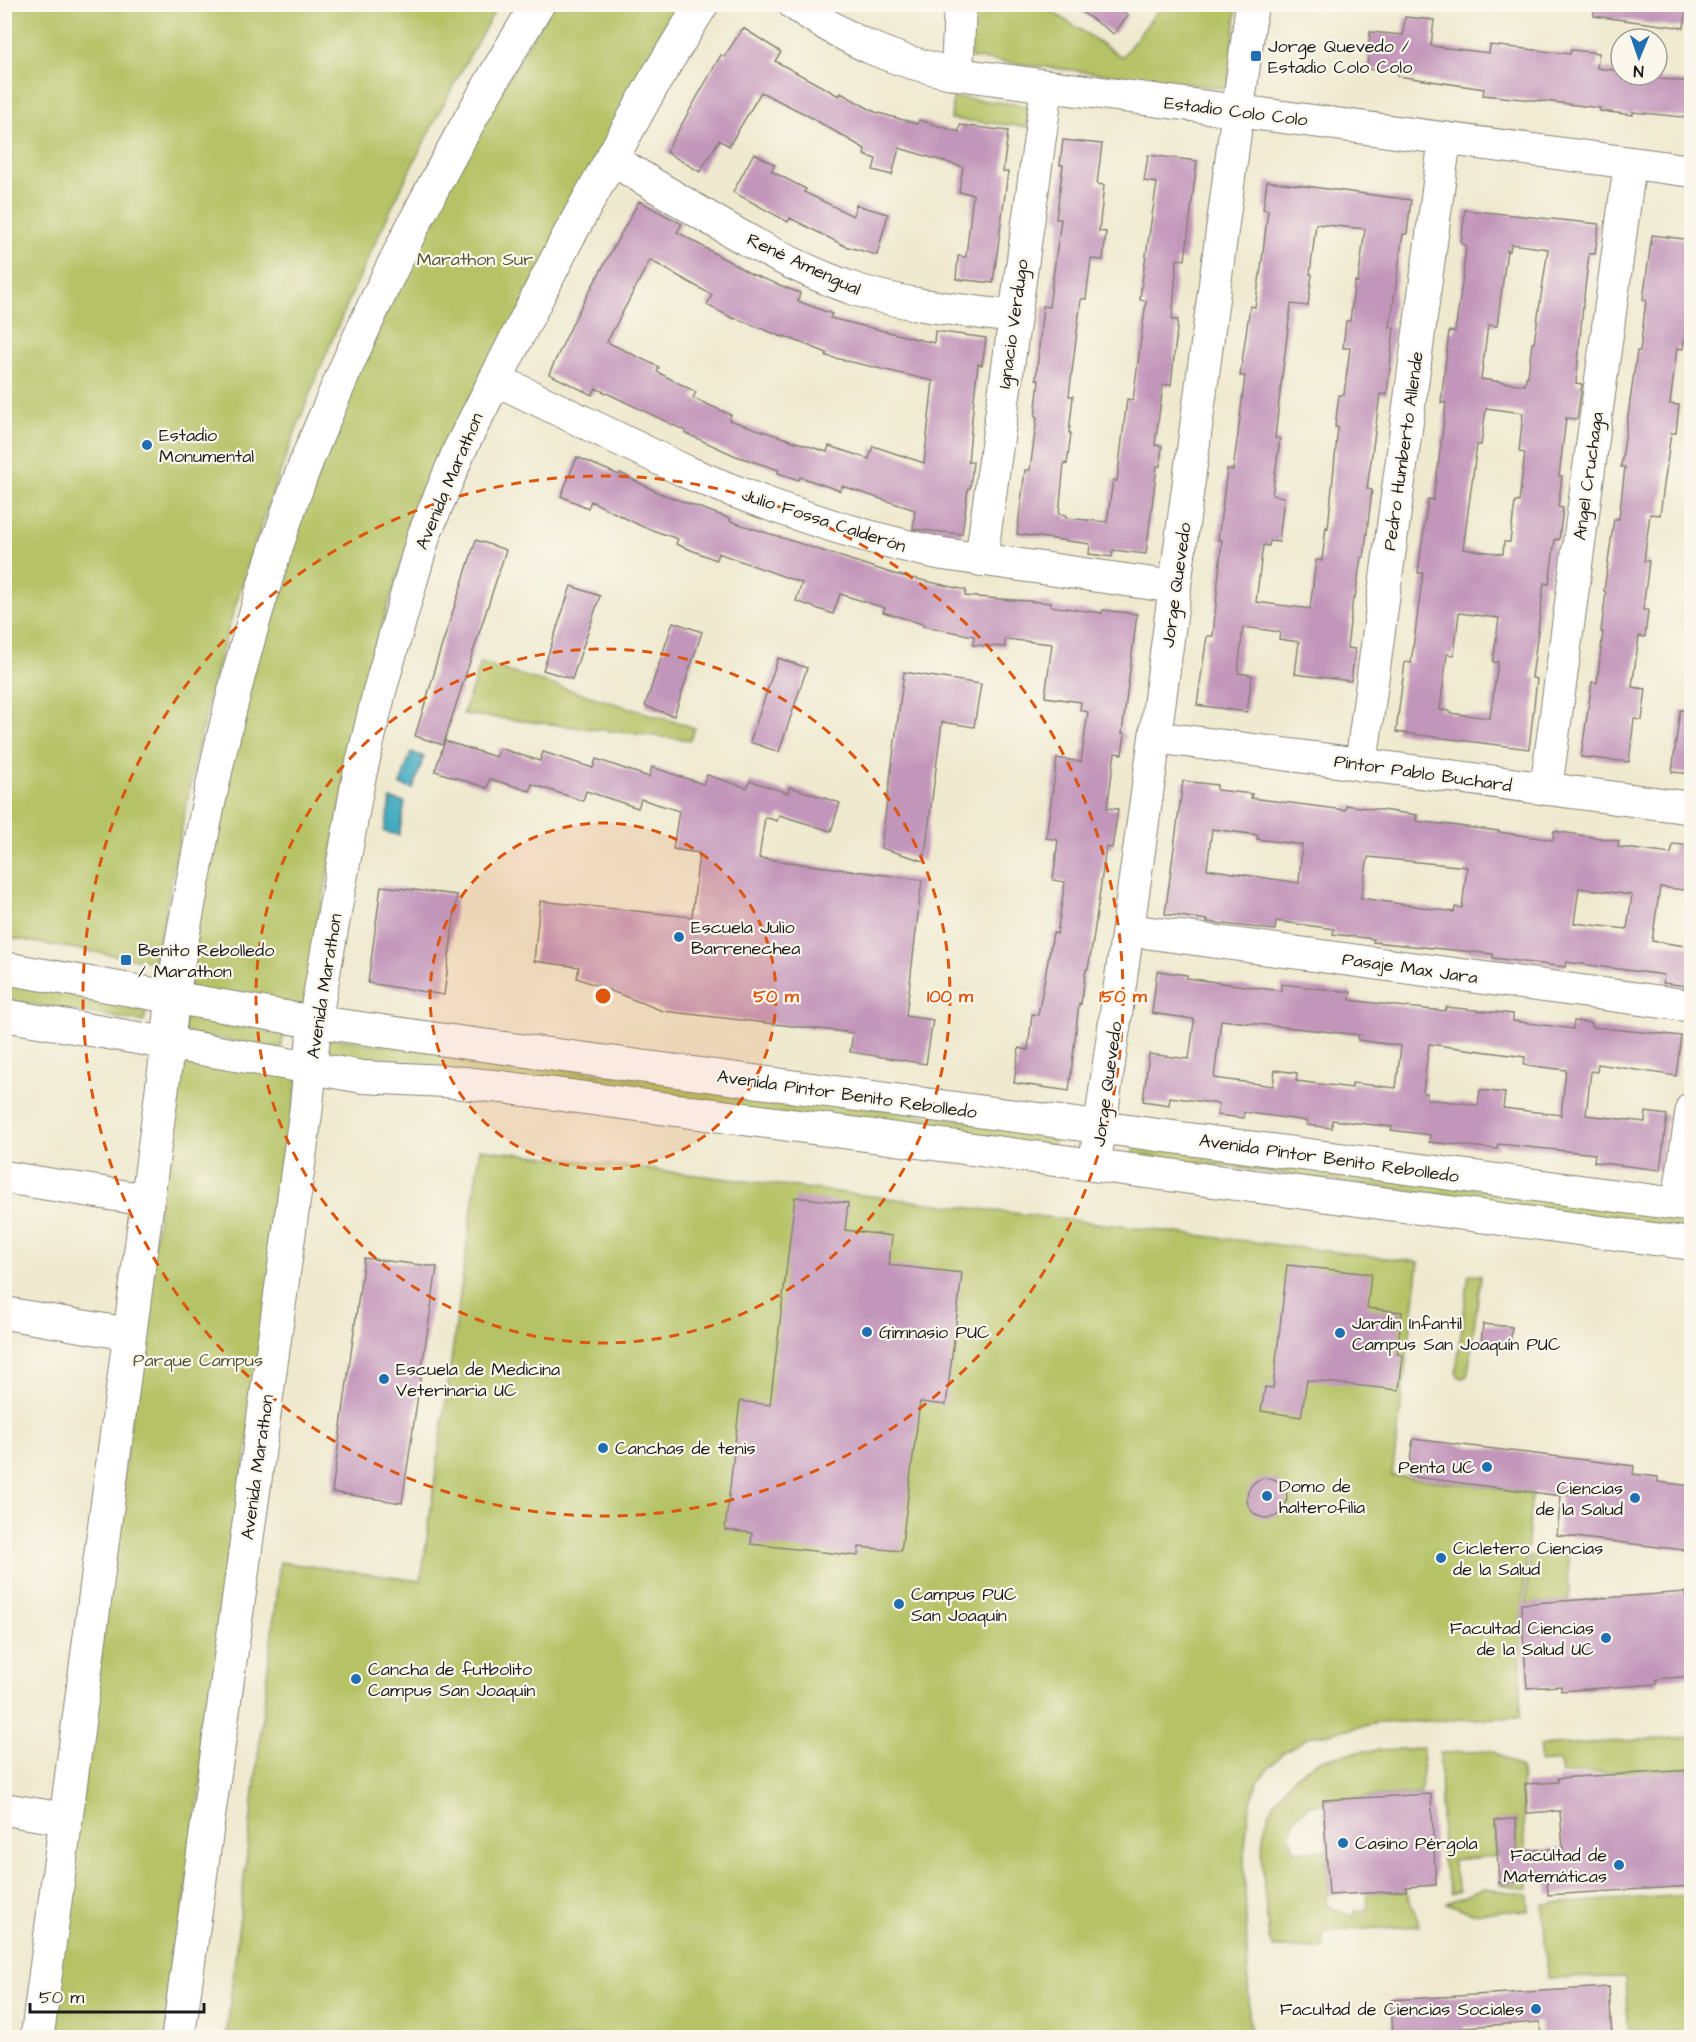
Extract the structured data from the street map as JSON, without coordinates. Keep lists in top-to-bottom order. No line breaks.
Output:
{"streets":{"main road":["Avenida Marathon"],"street":["Estadio Colo Colo","René Amengual","Ignacio Verdugo","Pedro Humberto Allende","Angel Cruchaga","Julio Fossa Calderón","Jorge Quevedo","Pintor Pablo Buchard","Pasaje Max Jara","Avenida Pintor Benito Rebolledo"]},"crossings":[["Estadio Colo Colo","Ignacio Verdugo"],["Estadio Colo Colo","Pedro Humberto Allende"],["Estadio Colo Colo","Angel Cruchaga"],["Estadio Colo Colo","Jorge Quevedo"],["René Amengual","Ignacio Verdugo"],["René Amengual","Avenida Marathon"],["Ignacio Verdugo","Julio Fossa Calderón"],["Pedro Humberto Allende","Pintor Pablo Buchard"],["Angel Cruchaga","Pintor Pablo Buchard"],["Avenida Marathon","Julio Fossa Calderón"],["Avenida Marathon","Avenida Pintor Benito Rebolledo"],["Julio Fossa Calderón","Jorge Quevedo"],["Jorge Quevedo","Pintor Pablo Buchard"],["Jorge Quevedo","Pasaje Max Jara"],["Jorge Quevedo","Avenida Pintor Benito Rebolledo"]],"parks":["Marathon Sur","Parque Campus"],"places":{"transit":["Jorge Quevedo / Estadio Colo Colo","Benito Rebolledo / Marathon"],"other":["Estadio Monumental","Escuela Julio Barrenechea","Gimnasio PUC","Jardín Infantil Campus San Joaquín PUC","Escuela de Medicina Veterinaria UC","Canchas de tenis","Penta UC","Domo de halterofilia","Ciencias de la Salud","Cicletero Ciencias de la Salud","Campus PUC San Joaquín","Facultad Ciencias de la Salud UC","Cancha de futbolito Campus San Joaquín","Casino Pérgola","Facultad de Matemáticas","Facultad de Ciencias Sociales"]},"scale_bar":"50 m","north":"bottom","rings":["50 m","100 m","150 m"]}
